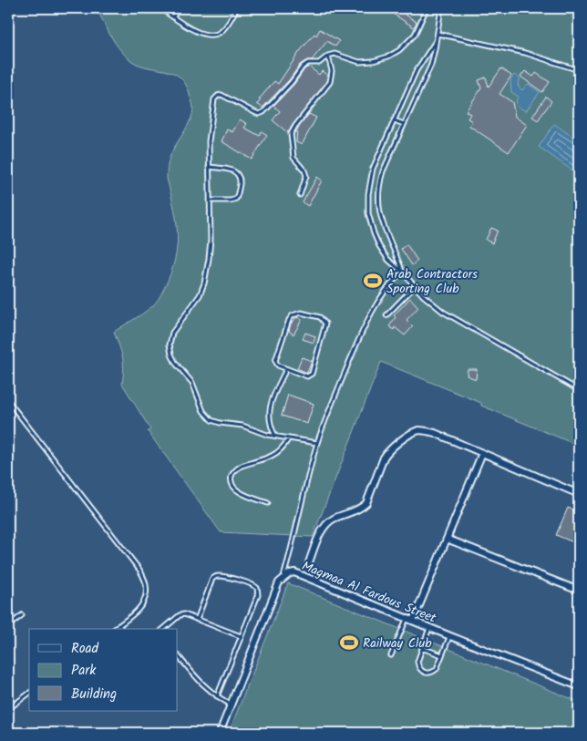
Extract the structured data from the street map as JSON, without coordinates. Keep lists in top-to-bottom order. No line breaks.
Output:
{"streets":{"street":["Magmaa Al Fardous Street"]},"places":{"sports":["Arab Contractors Sporting Club","Railway Club"]},"legend":["Road","Park","Building"]}
